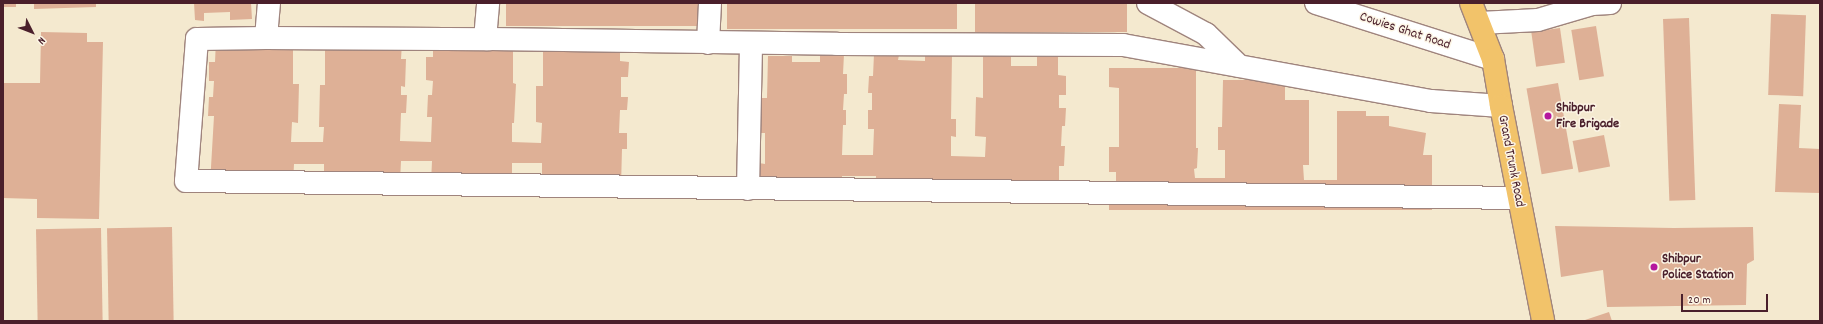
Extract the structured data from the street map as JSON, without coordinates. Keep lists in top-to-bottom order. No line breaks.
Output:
{"streets":{"main road":["Grand Trunk Road"],"street":["Cowies Ghat Road"]},"crossings":[["Cowies Ghat Road","Grand Trunk Road"]],"places":["Shibpur Fire Brigade","Shibpur Police Station"],"scale_bar":"20 m","north":"bottom right"}
